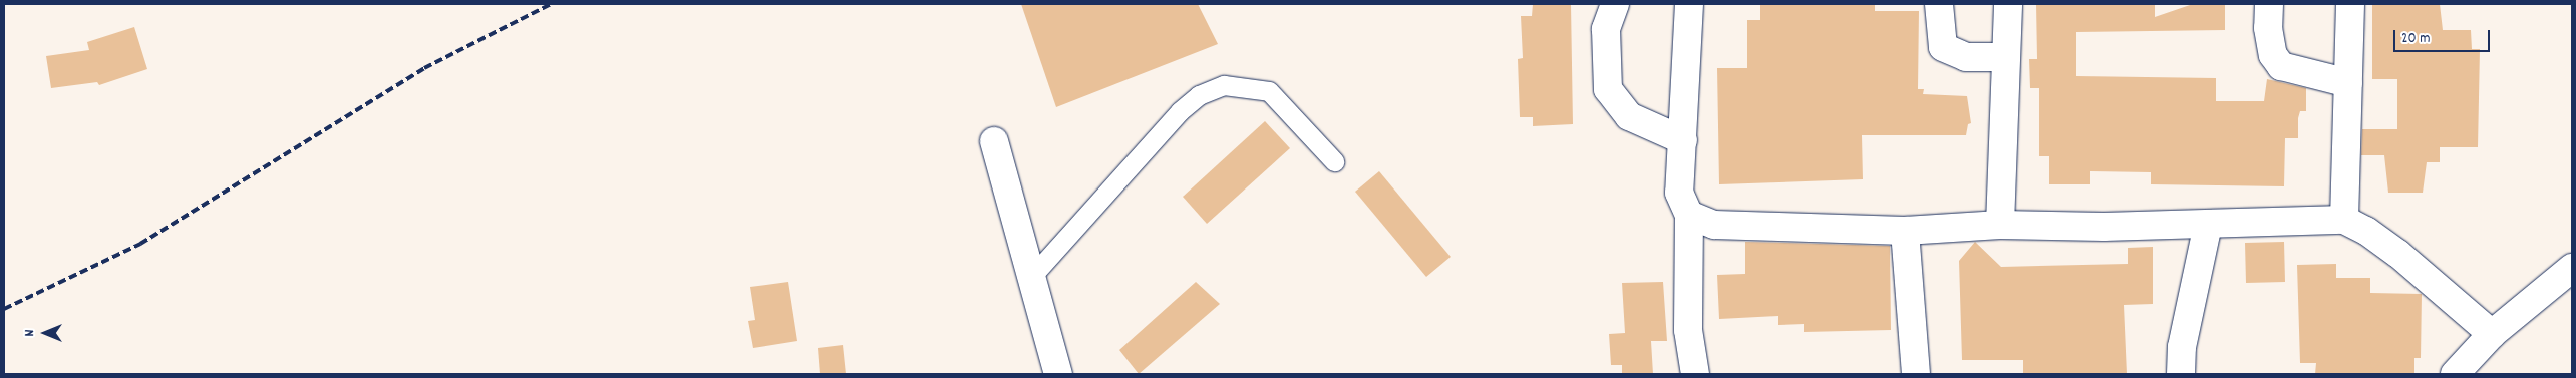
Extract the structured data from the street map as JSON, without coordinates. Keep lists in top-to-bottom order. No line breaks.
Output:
{"scale_bar":"20 m","north":"left"}
